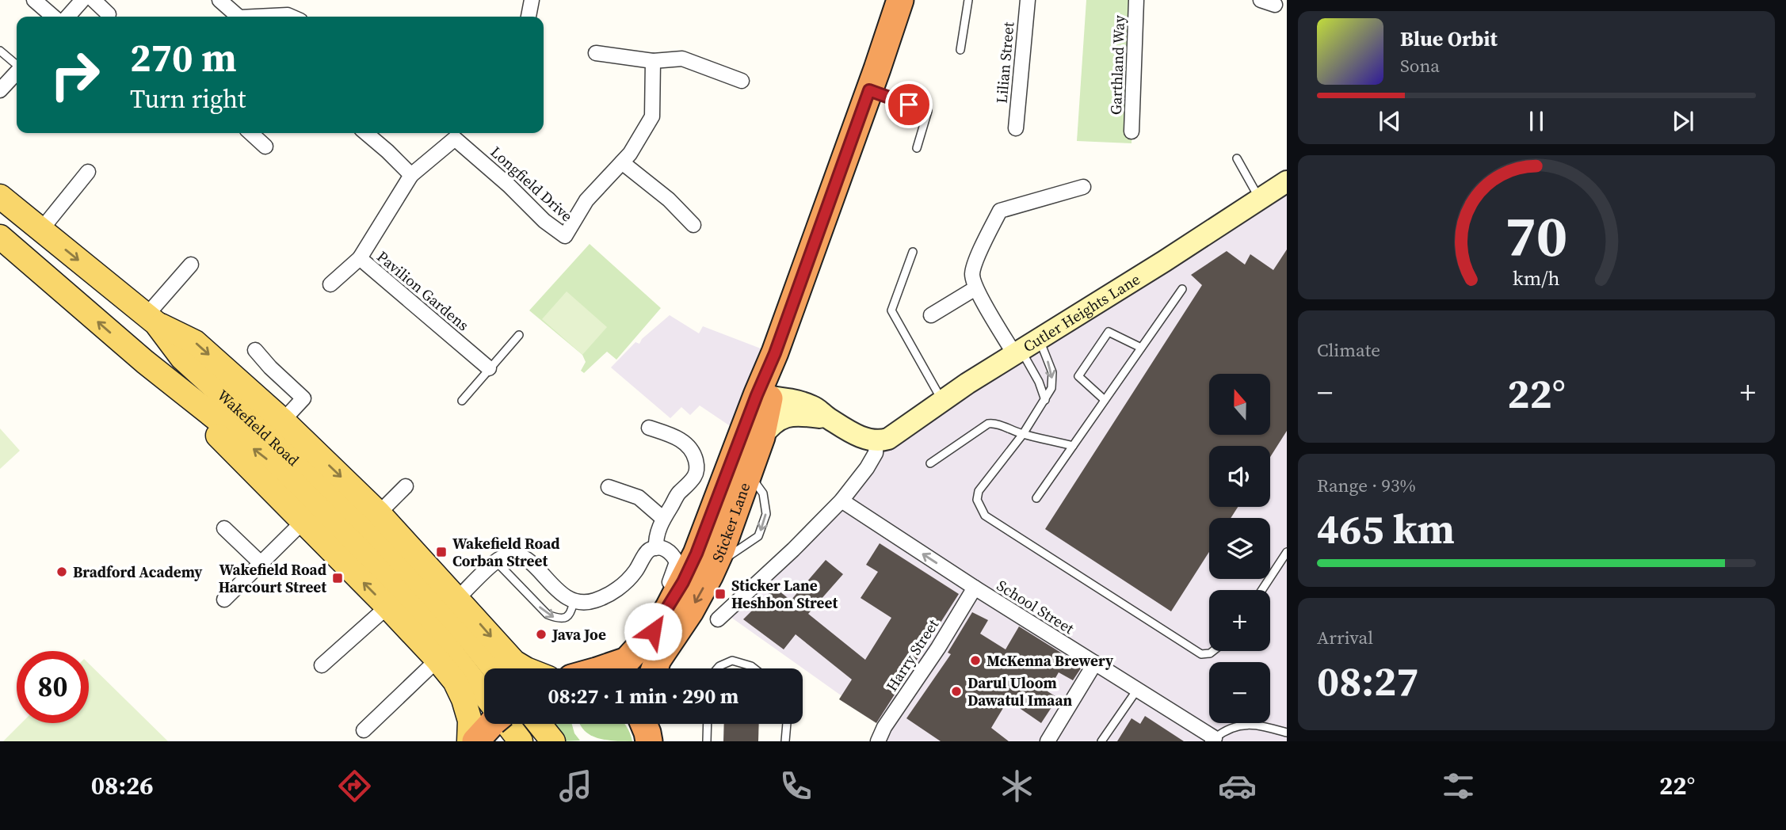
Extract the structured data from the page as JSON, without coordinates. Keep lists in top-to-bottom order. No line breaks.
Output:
{"streets":{"highway":["Sticker Lane"],"main road":["Wakefield Road"],"street":["Lilian Street","Garthland Way","Longfield Drive","Pavilion Gardens","Cutler Heights Lane","School Street","Harry Street"]},"crossings":[["Longfield Drive","Pavilion Gardens"],["School Street","Harry Street"]],"one_way":["School Street"],"places":{"transit":["Wakefield Road Corban Street","Wakefield Road Harcourt Street","Sticker Lane Heshbon Street"],"other":["Bradford Academy","Java Joe","McKenna Brewery","Darul Uloom Dawatul Imaan"]},"north":"top","page":{"turn":["270 m","Turn right"],"song":["Blue Orbit","Sona"],"tile":["Climate",["Range · 93%","465 km"],["Arrival","08:27"]],"heat":["−","22°","+"],"map_buttons":["+","−"],"limit":"80","trip":"08:27 · 1 min · 290 m","tabs":["08:26","22°"],"gauge":["70","km/h"]}}
